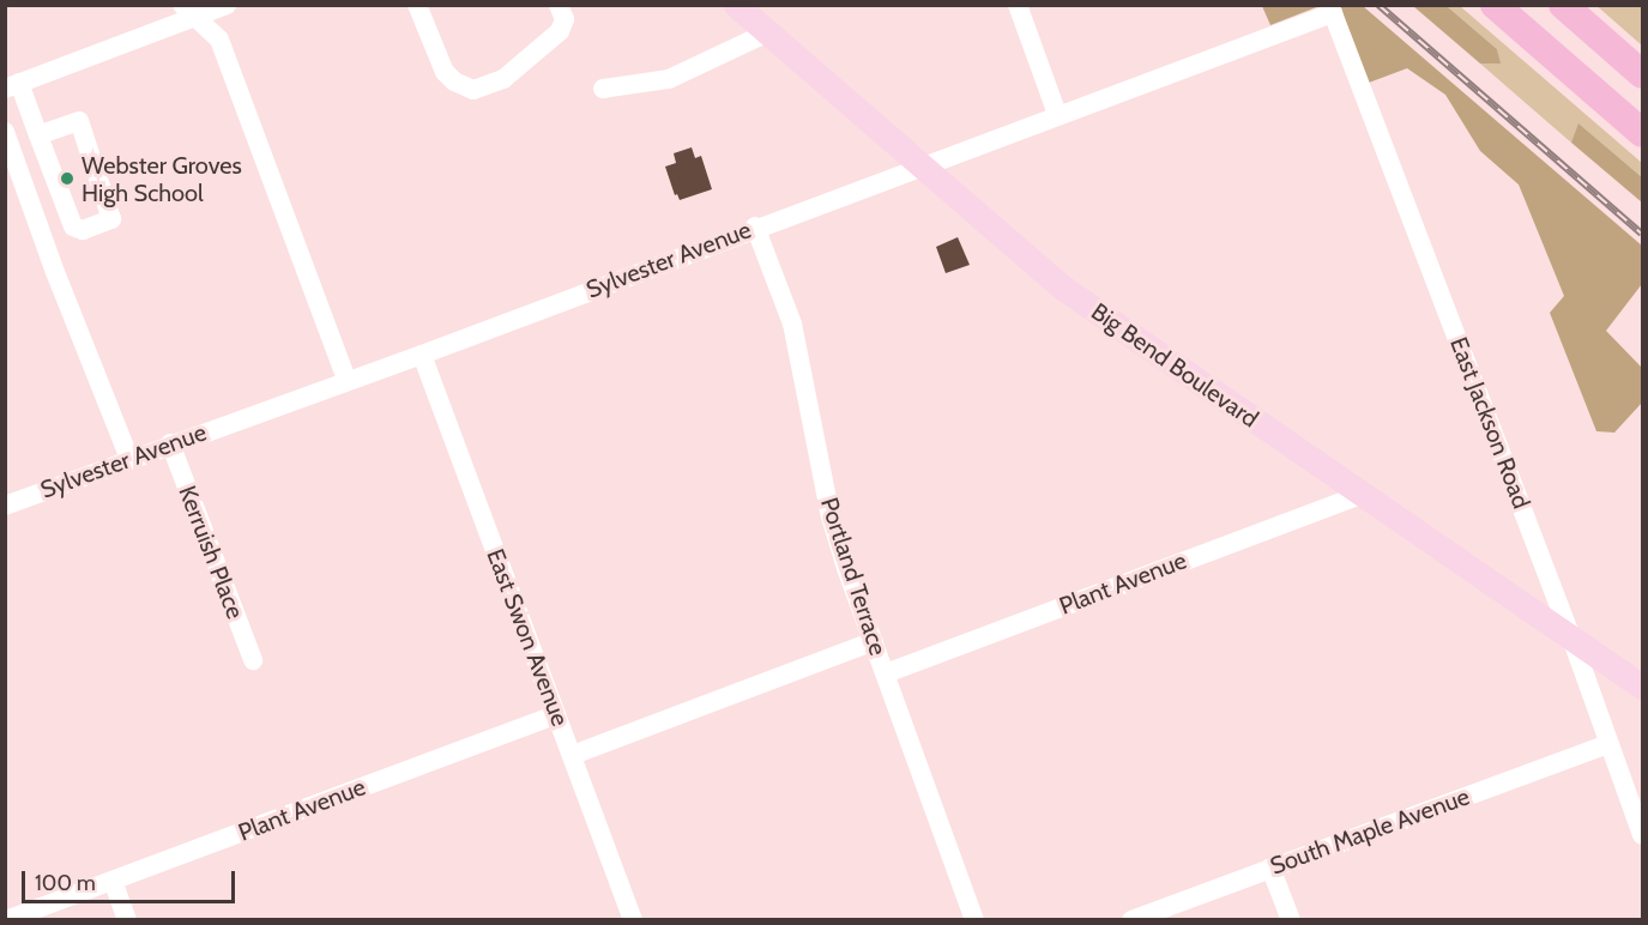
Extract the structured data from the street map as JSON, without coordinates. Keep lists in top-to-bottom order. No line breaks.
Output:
{"streets":{"main road":["Big Bend Boulevard"],"street":["Sylvester Avenue","East Jackson Road","Kerruish Place","Portland Terrace","Plant Avenue","East Swon Avenue","South Maple Avenue"]},"crossings":[["Sylvester Avenue","Big Bend Boulevard"],["Sylvester Avenue","East Jackson Road"],["Sylvester Avenue","Kerruish Place"],["Sylvester Avenue","Portland Terrace"],["Sylvester Avenue","East Swon Avenue"],["Big Bend Boulevard","East Jackson Road"],["Big Bend Boulevard","Plant Avenue"],["East Jackson Road","South Maple Avenue"],["Portland Terrace","Plant Avenue"],["Plant Avenue","East Swon Avenue"]],"places":["Webster Groves High School"],"scale_bar":"100 m"}
